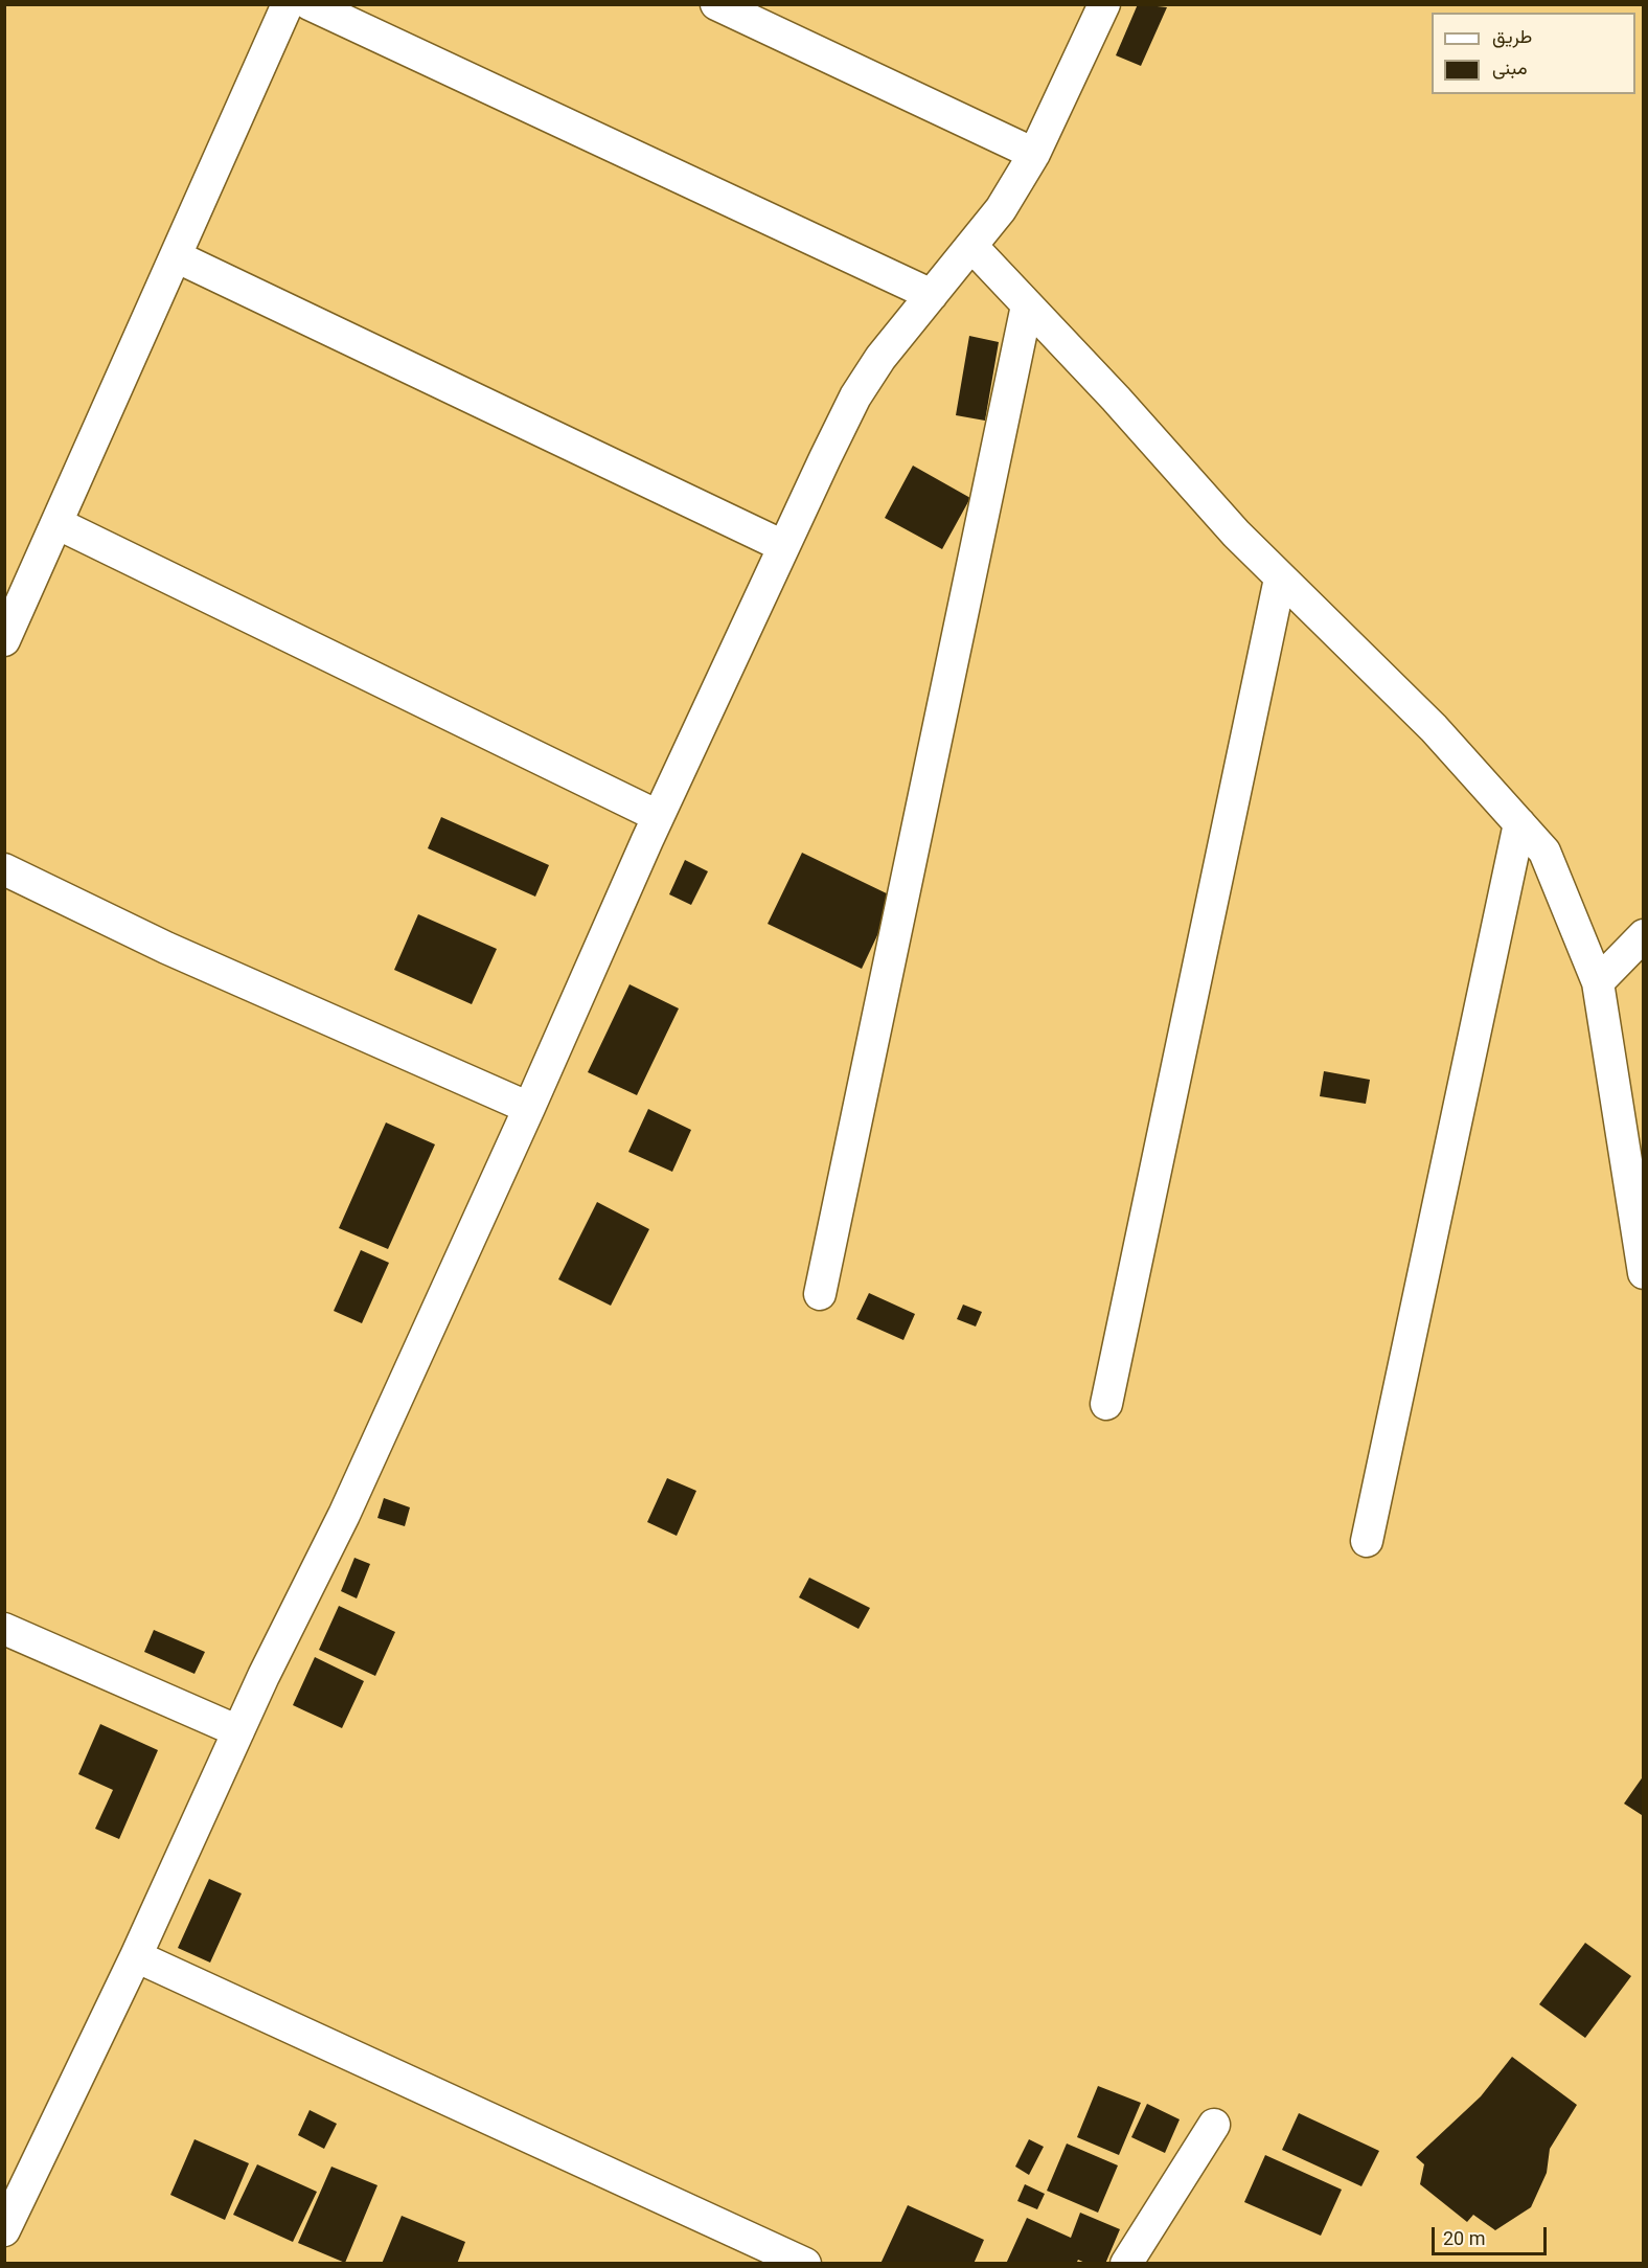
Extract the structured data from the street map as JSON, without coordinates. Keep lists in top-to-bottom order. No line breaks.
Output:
{"legend":["طريق","مبنى"],"scale_bar":"20 m"}
